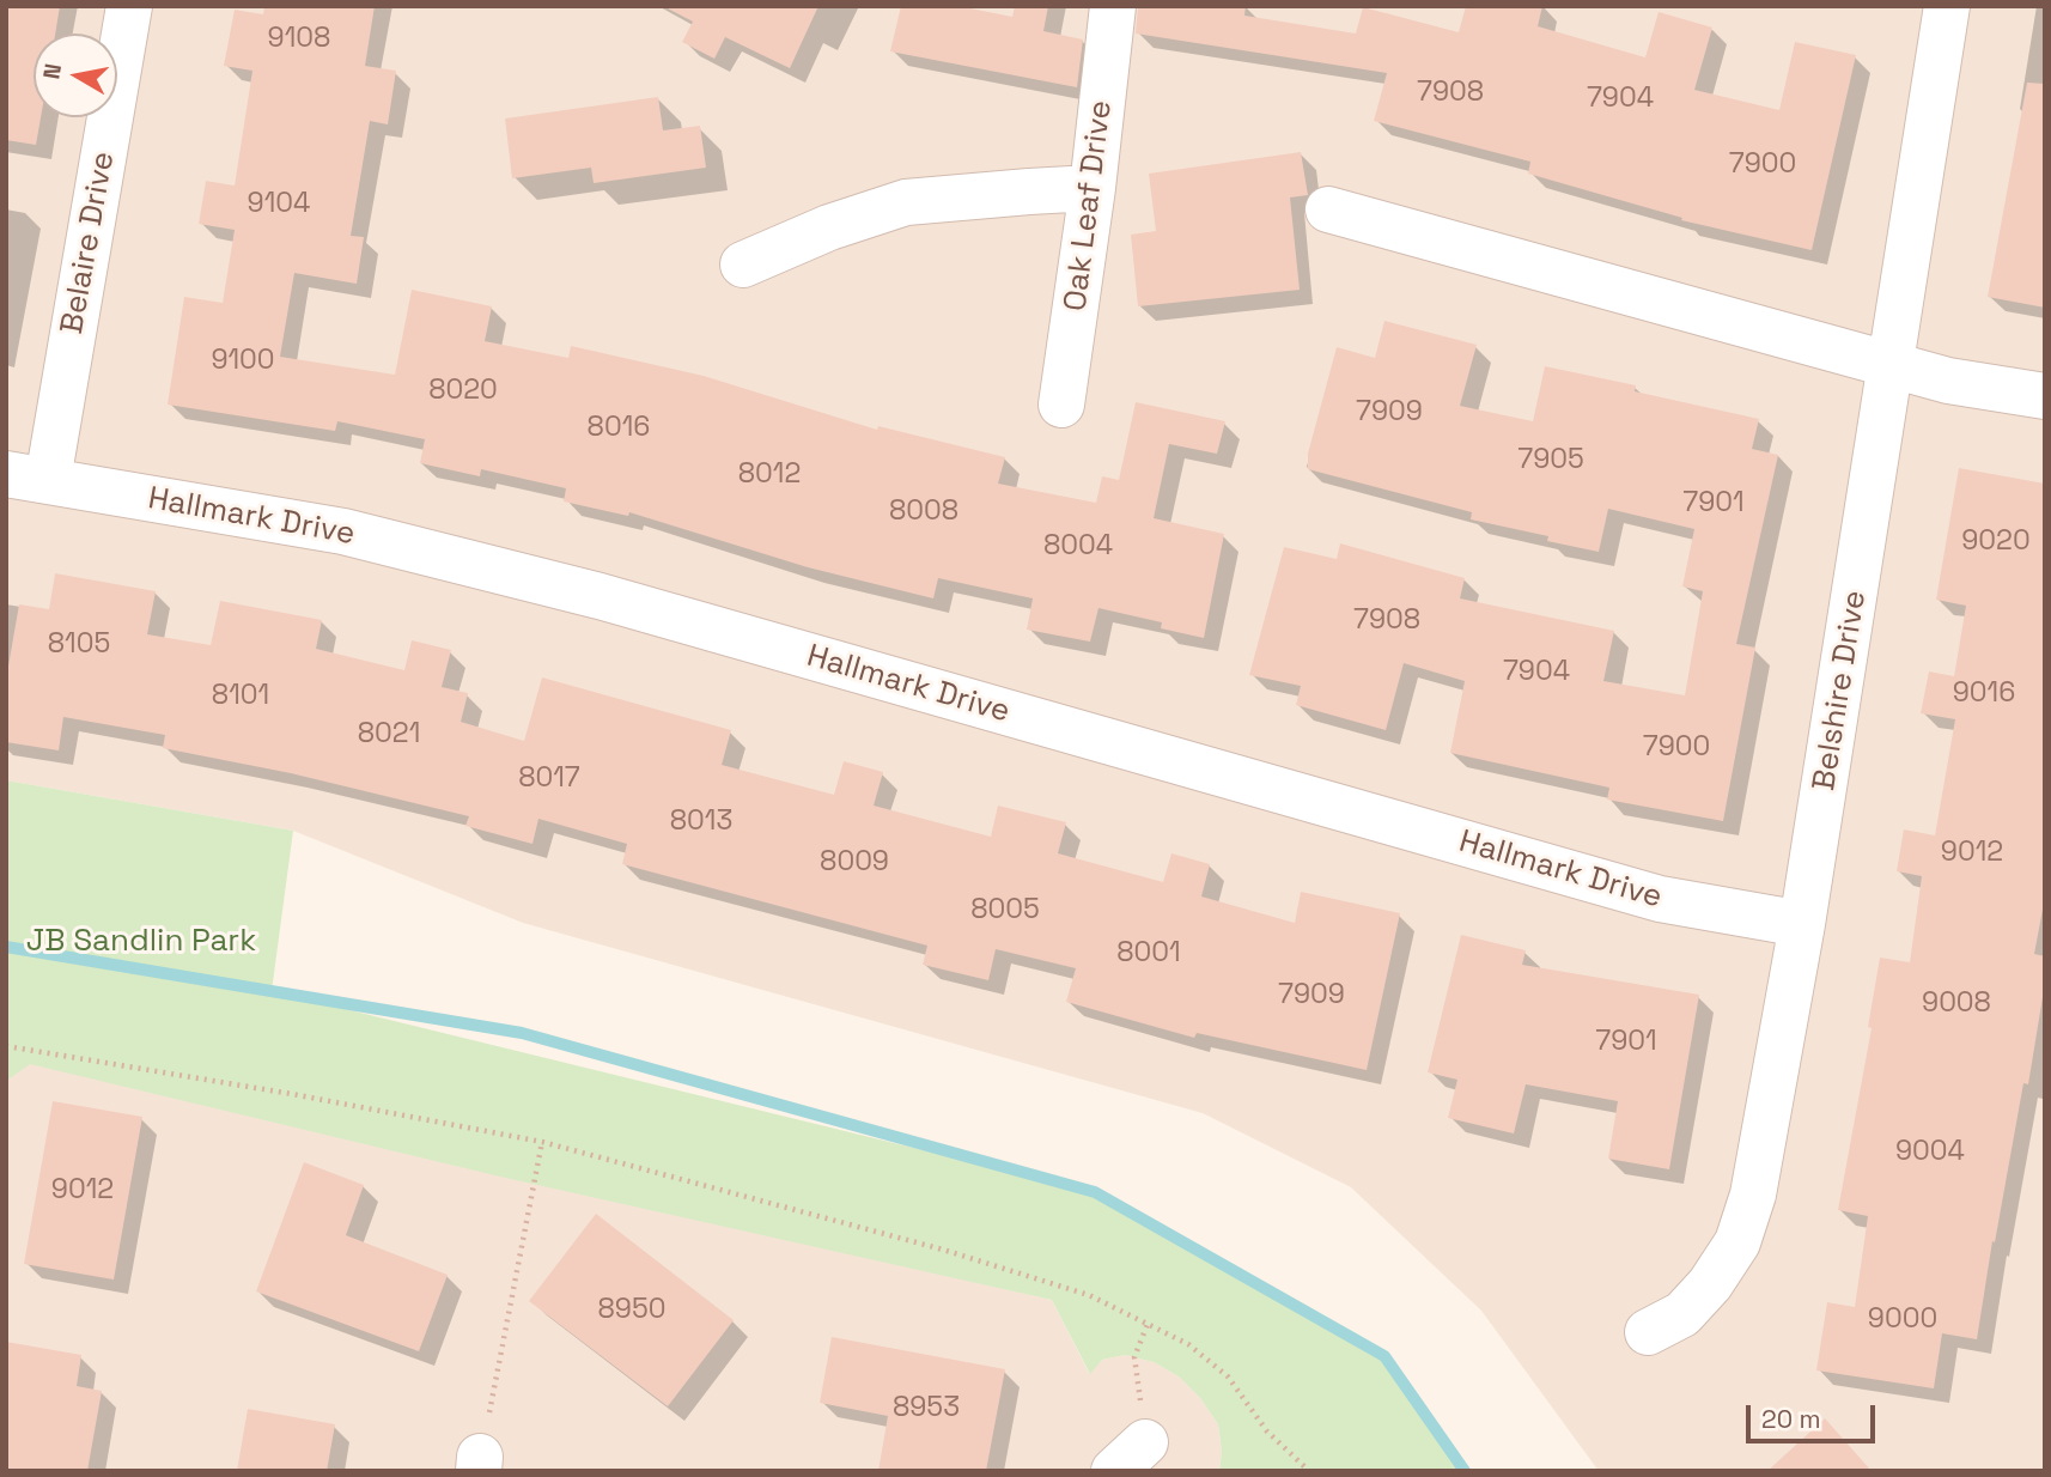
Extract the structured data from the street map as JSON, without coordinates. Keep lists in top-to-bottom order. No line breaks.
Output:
{"streets":{"street":["Oak Leaf Drive","Belaire Drive","Hallmark Drive","Belshire Drive"]},"crossings":[["Belaire Drive","Hallmark Drive"],["Hallmark Drive","Belshire Drive"]],"parks":["JB Sandlin Park"],"house_numbers":["9108","7908","7904","7900","9104","9100","8020","7909","8016","7905","8012","7901","8008","9020","8004","7908","8105","7904","9016","8101","8021","7900","8017","8013","9012","8009","8005","8001","7909","9008","7901","9004","9012","8950","9000","8953"],"scale_bar":"20 m","north":"left"}
